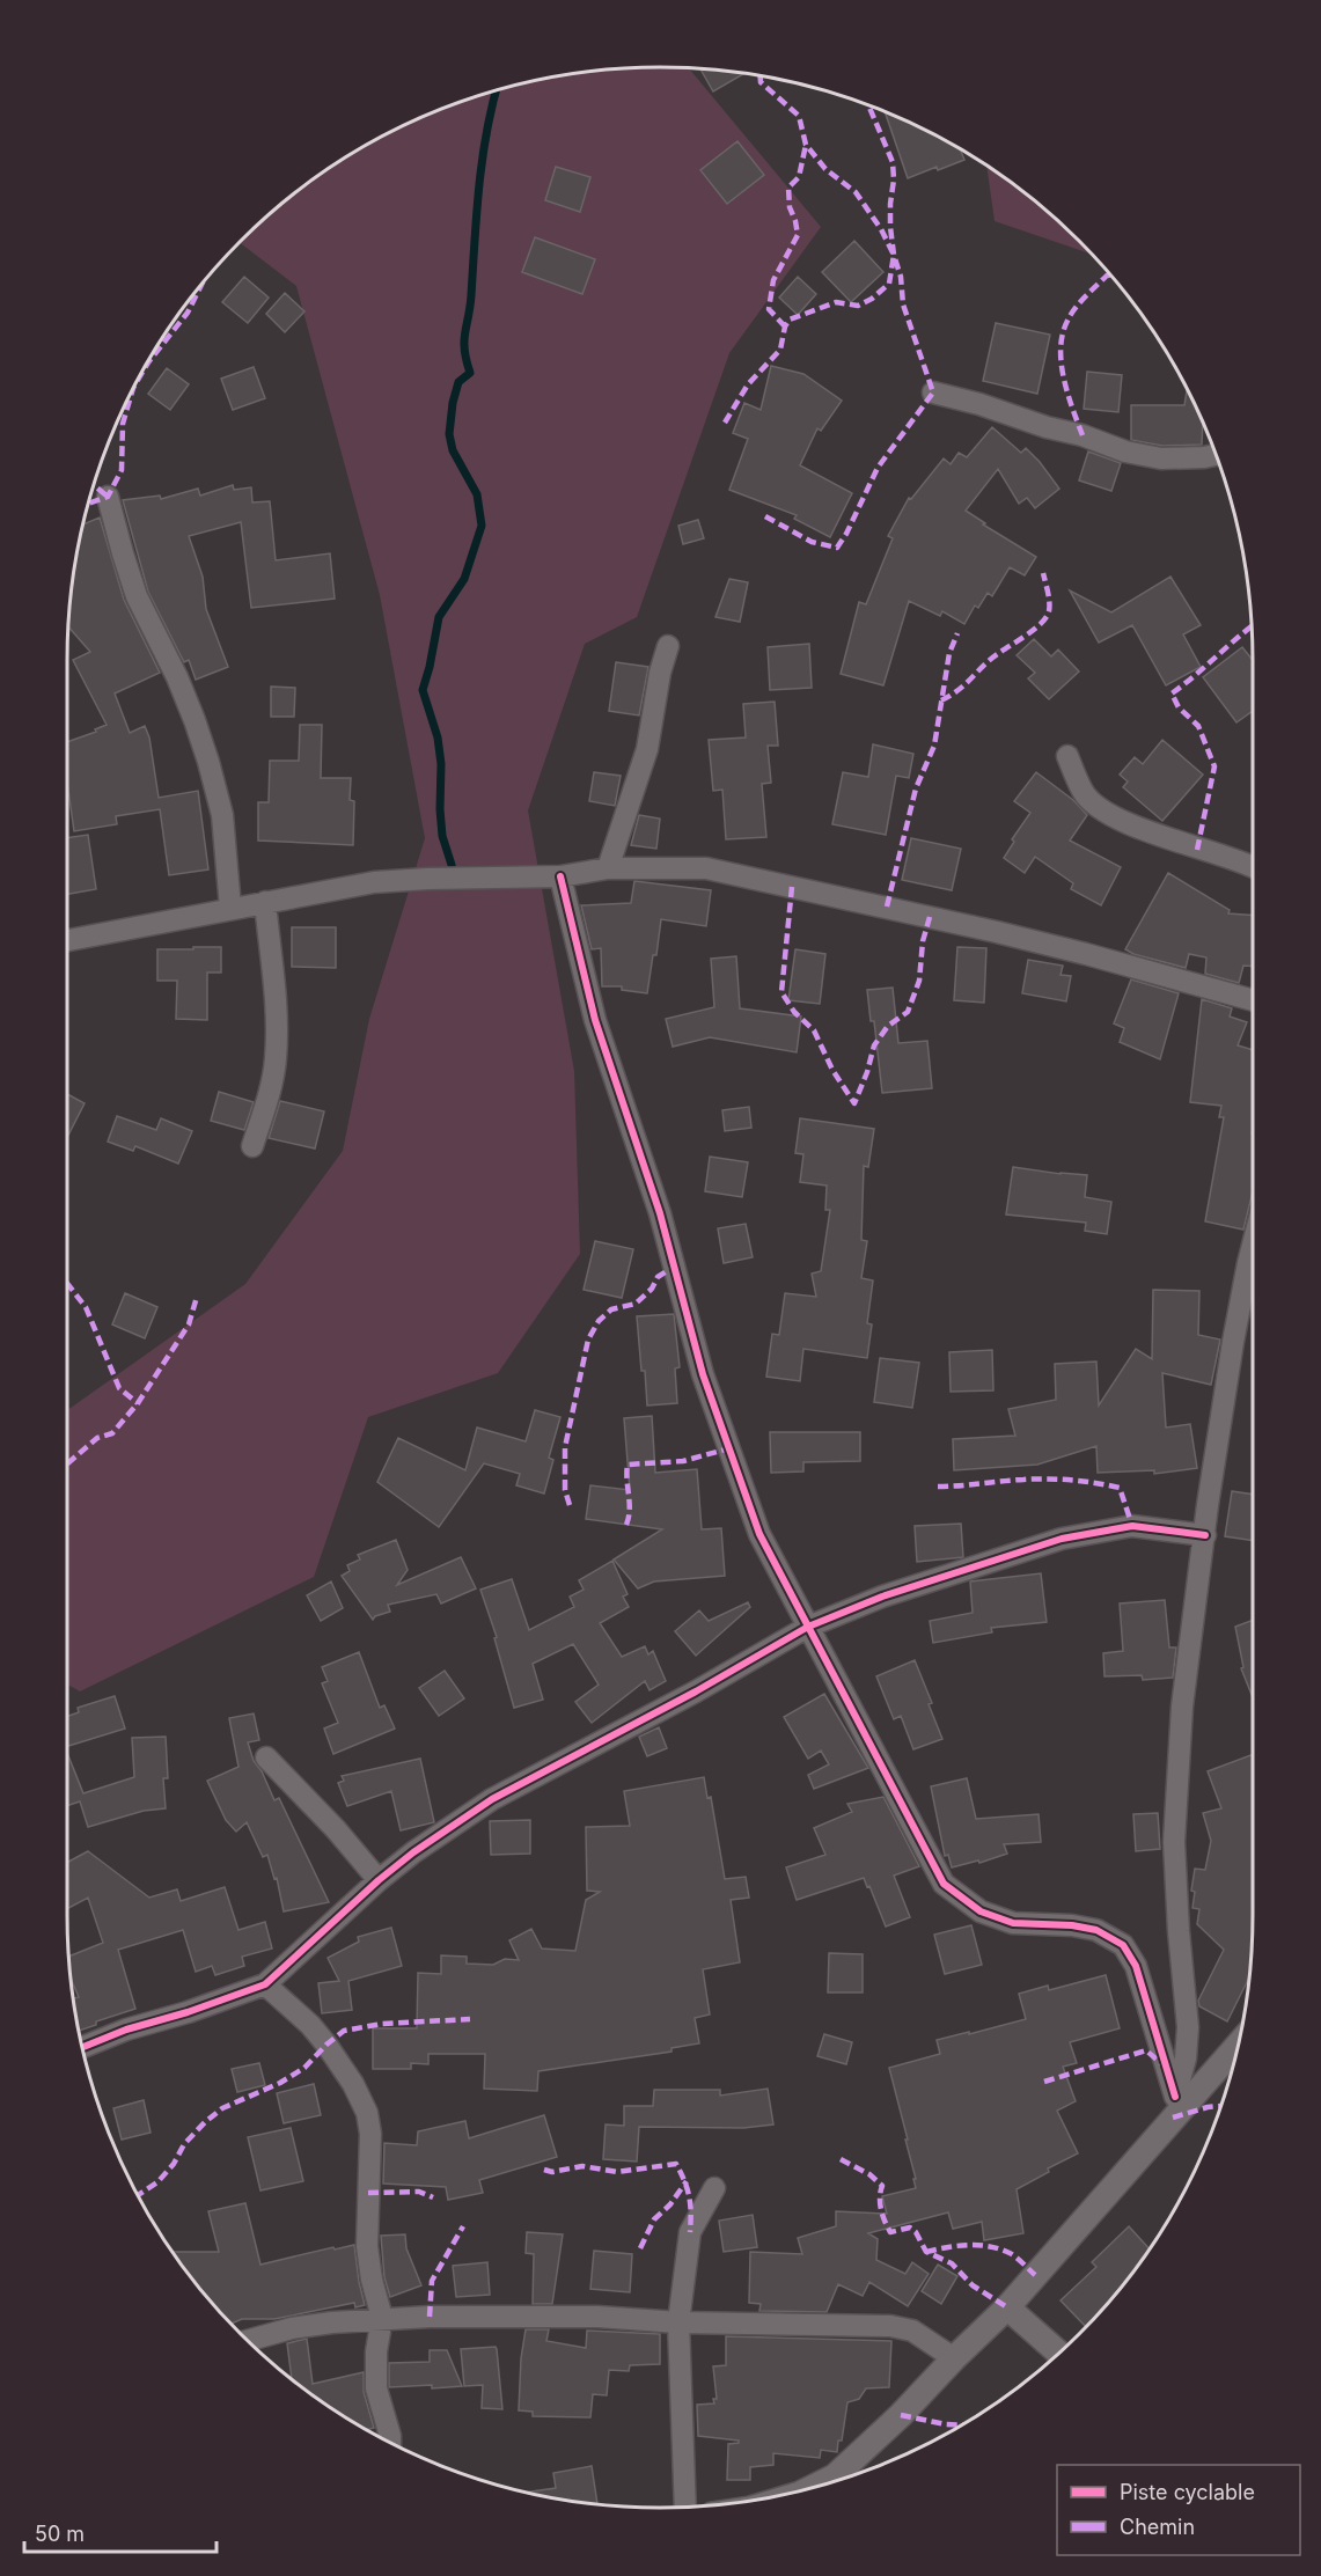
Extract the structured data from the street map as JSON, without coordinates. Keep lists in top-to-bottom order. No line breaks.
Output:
{"legend":["Piste cyclable","Chemin"],"scale_bar":"50 m"}
